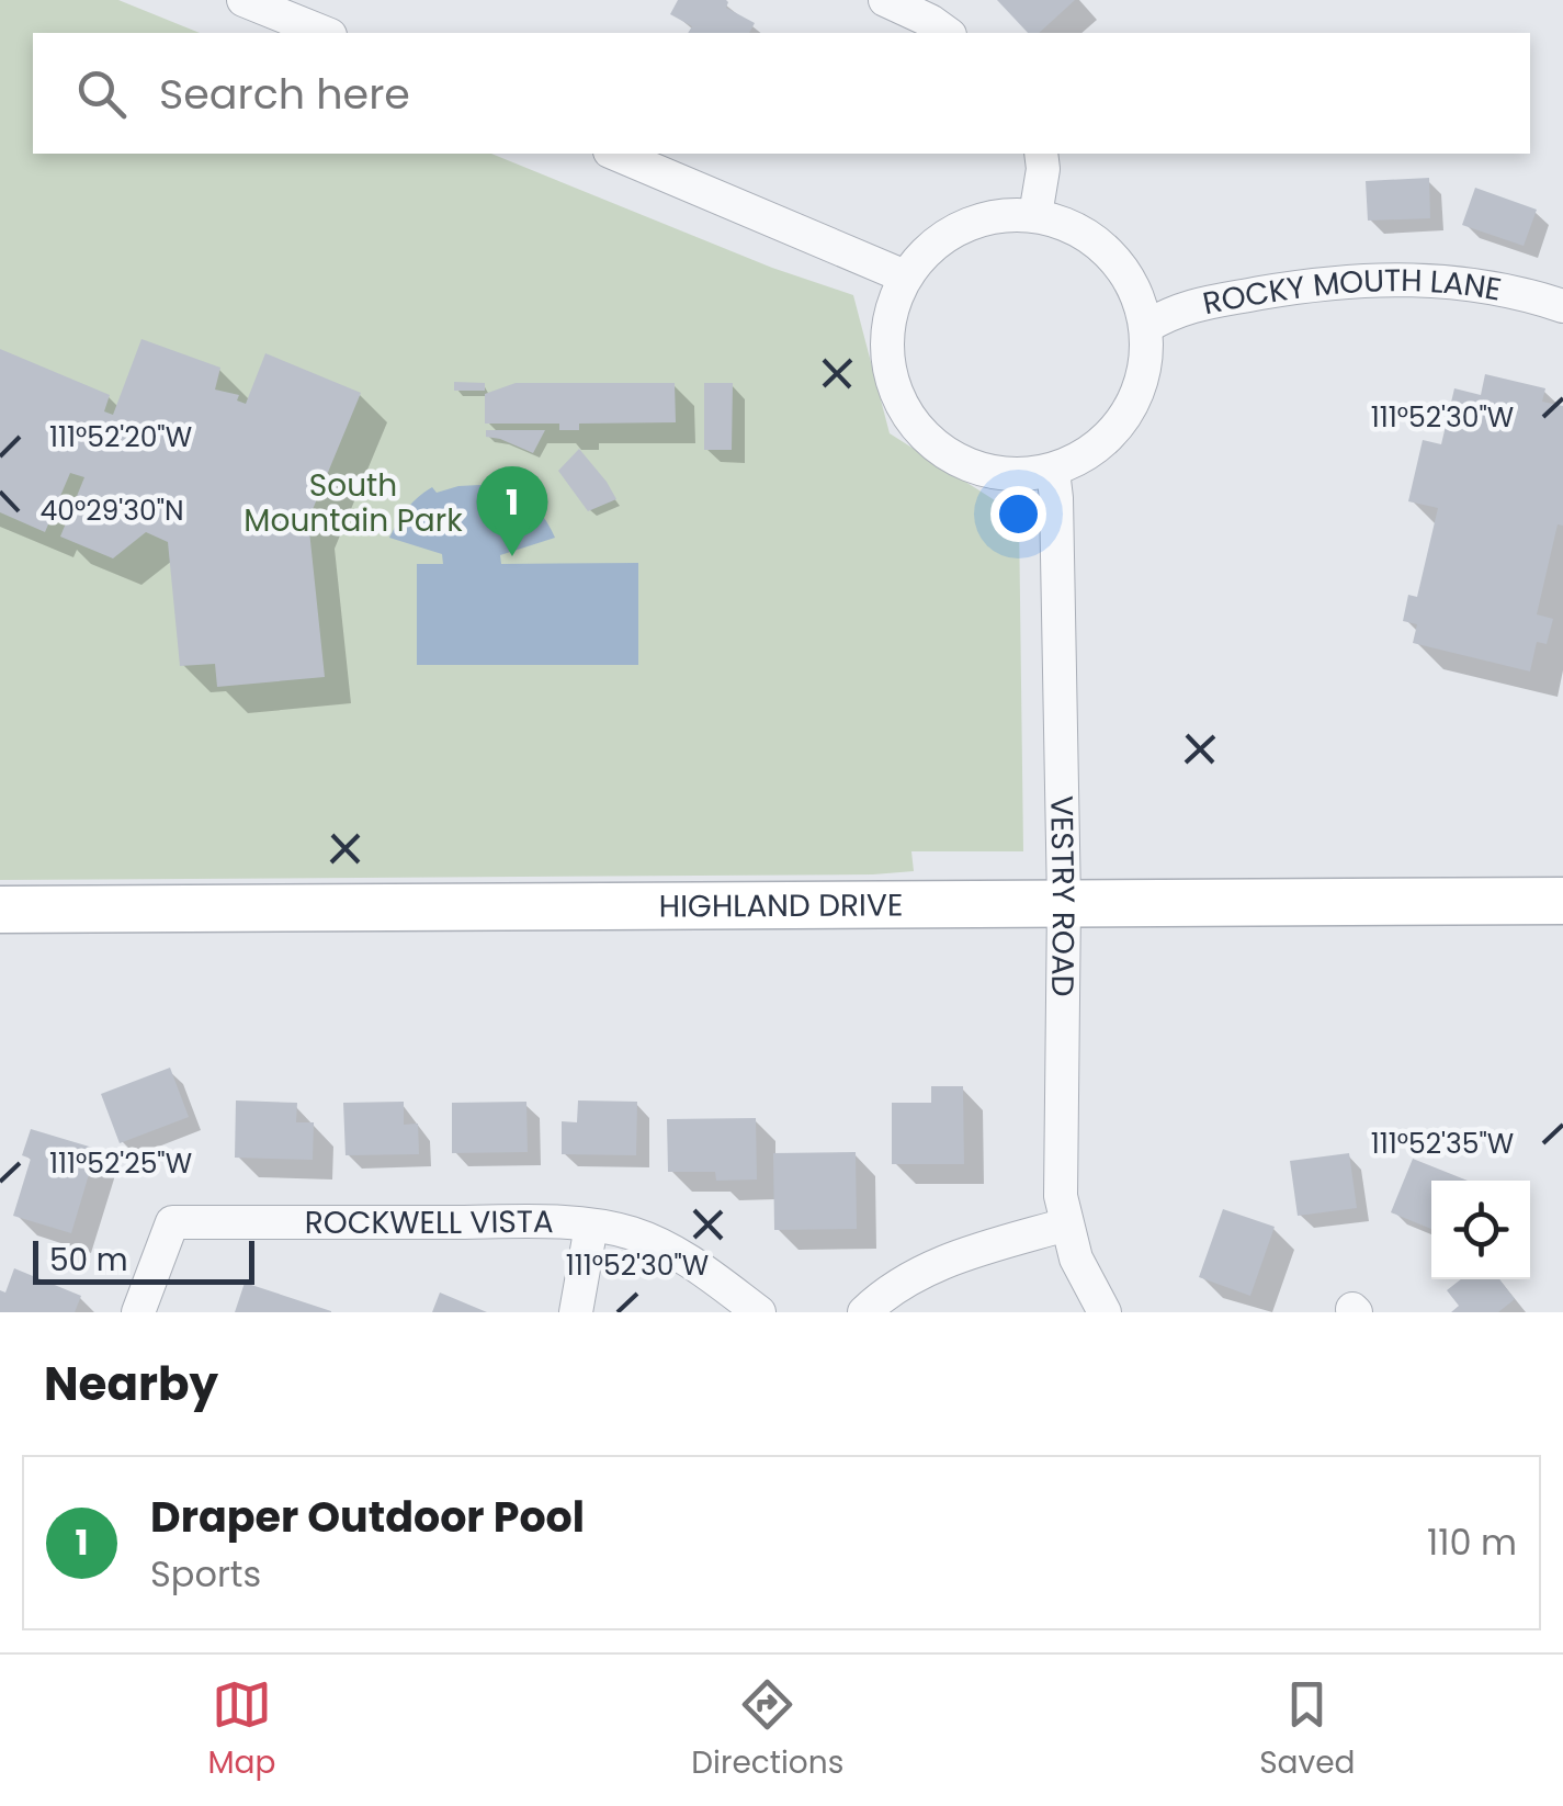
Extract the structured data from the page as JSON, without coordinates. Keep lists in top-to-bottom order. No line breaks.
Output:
{"streets":{"main road":["HIGHLAND DRIVE"],"street":["ROCKY MOUTH LANE","VESTRY ROAD","ROCKWELL VISTA"]},"crossings":[["ROCKY MOUTH LANE","VESTRY ROAD"],["VESTRY ROAD","HIGHLAND DRIVE"]],"parks":["South Mountain Park"],"scale_bar":"50 m","page":{"search":"Search here","pins":"1","scale":"50 m","heading":"Nearby","list":[{"mark":"1","name":"Draper Outdoor Pool","note":"Sports","value":"110 m"}],"nav":["Map","Directions","Saved"]},"coordinates":["111°52'30\"W","111°52'20\"W","40°29'30\"N","111°52'35\"W","111°52'25\"W"]}
